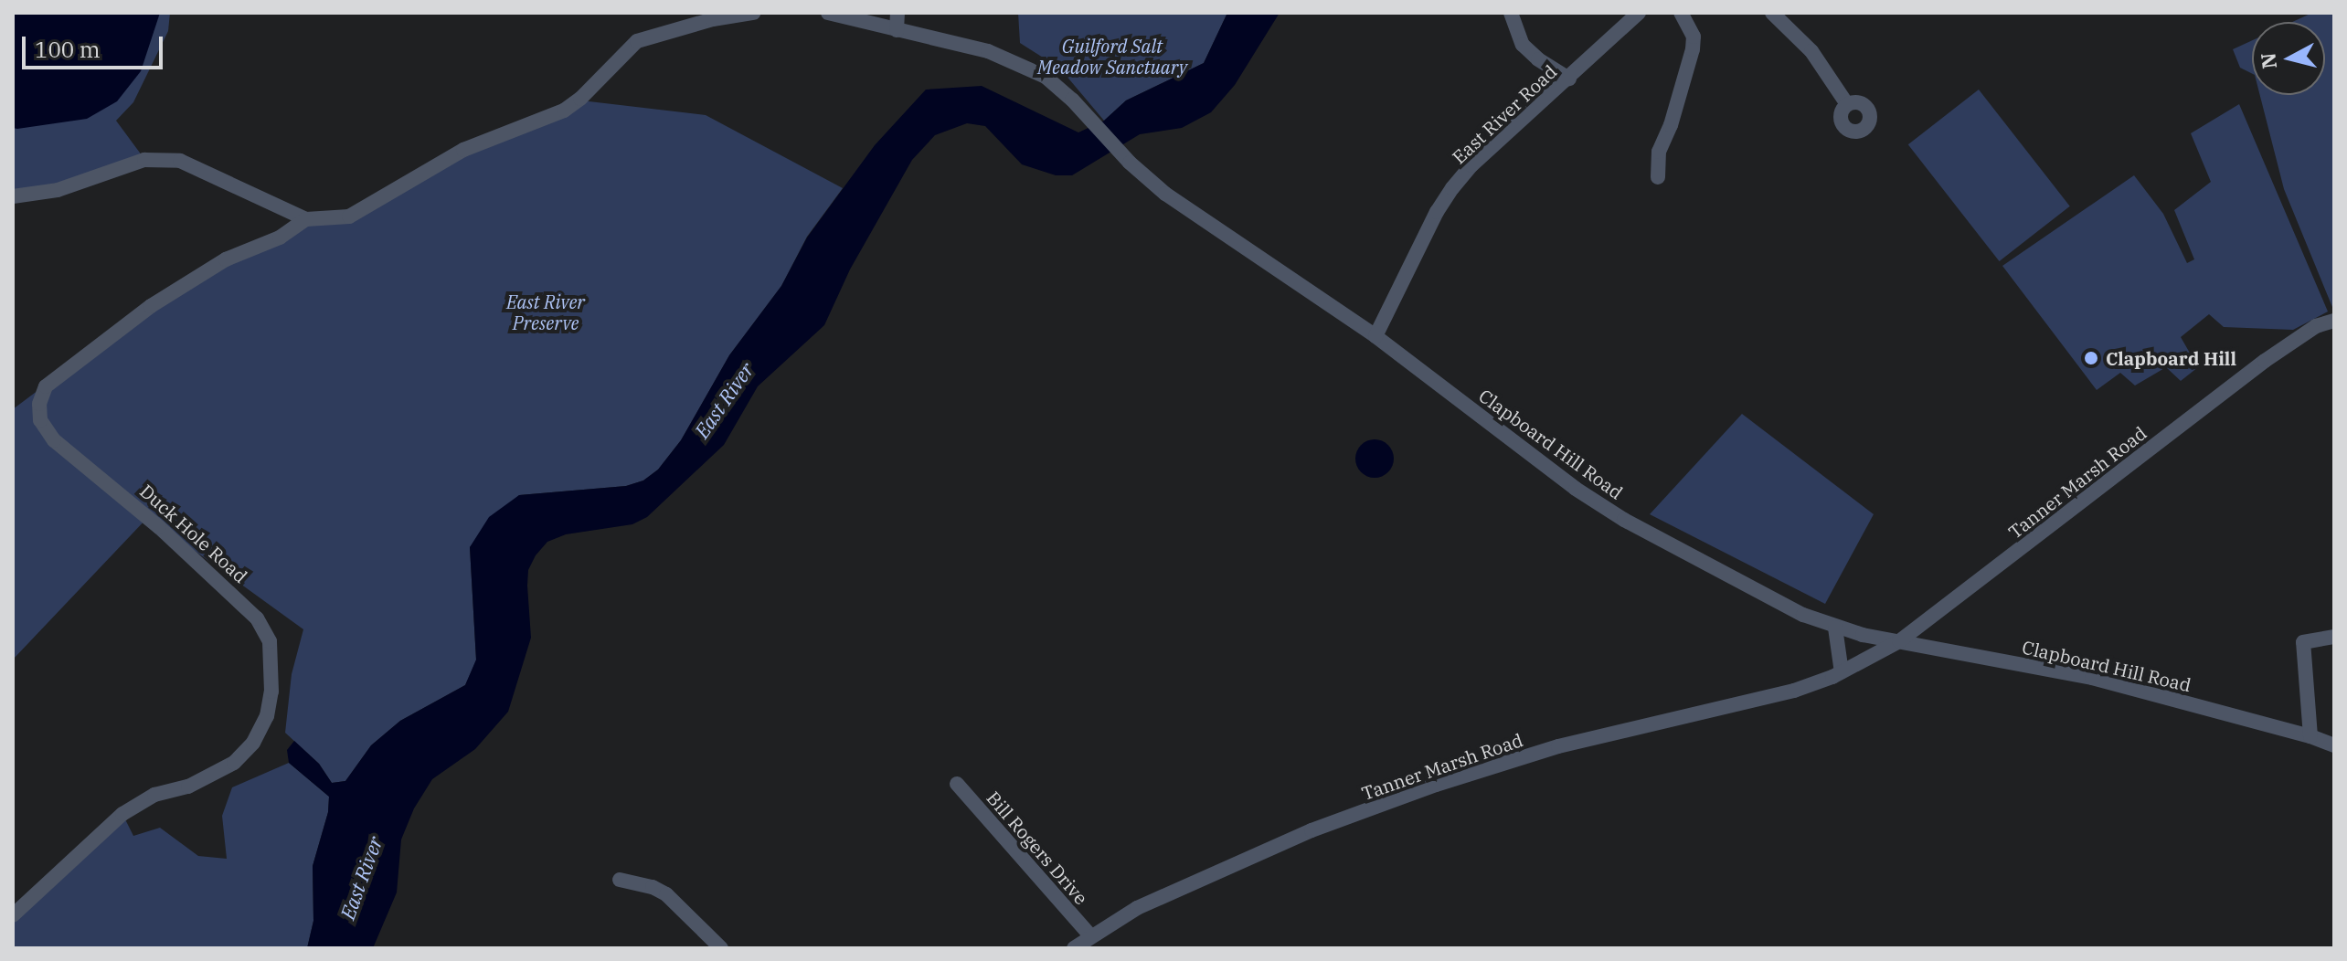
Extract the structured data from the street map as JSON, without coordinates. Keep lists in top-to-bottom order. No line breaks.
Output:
{"streets":{"street":["East River Road","Clapboard Hill Road","Tanner Marsh Road","Duck Hole Road","Bill Rogers Drive"]},"crossings":[["East River Road","Clapboard Hill Road"],["Clapboard Hill Road","Tanner Marsh Road"],["Tanner Marsh Road","Bill Rogers Drive"]],"water":["East River"],"parks":["Guilford Salt Meadow Sanctuary","East River Preserve"],"places":["Clapboard Hill"],"scale_bar":"100 m","north":"left"}
